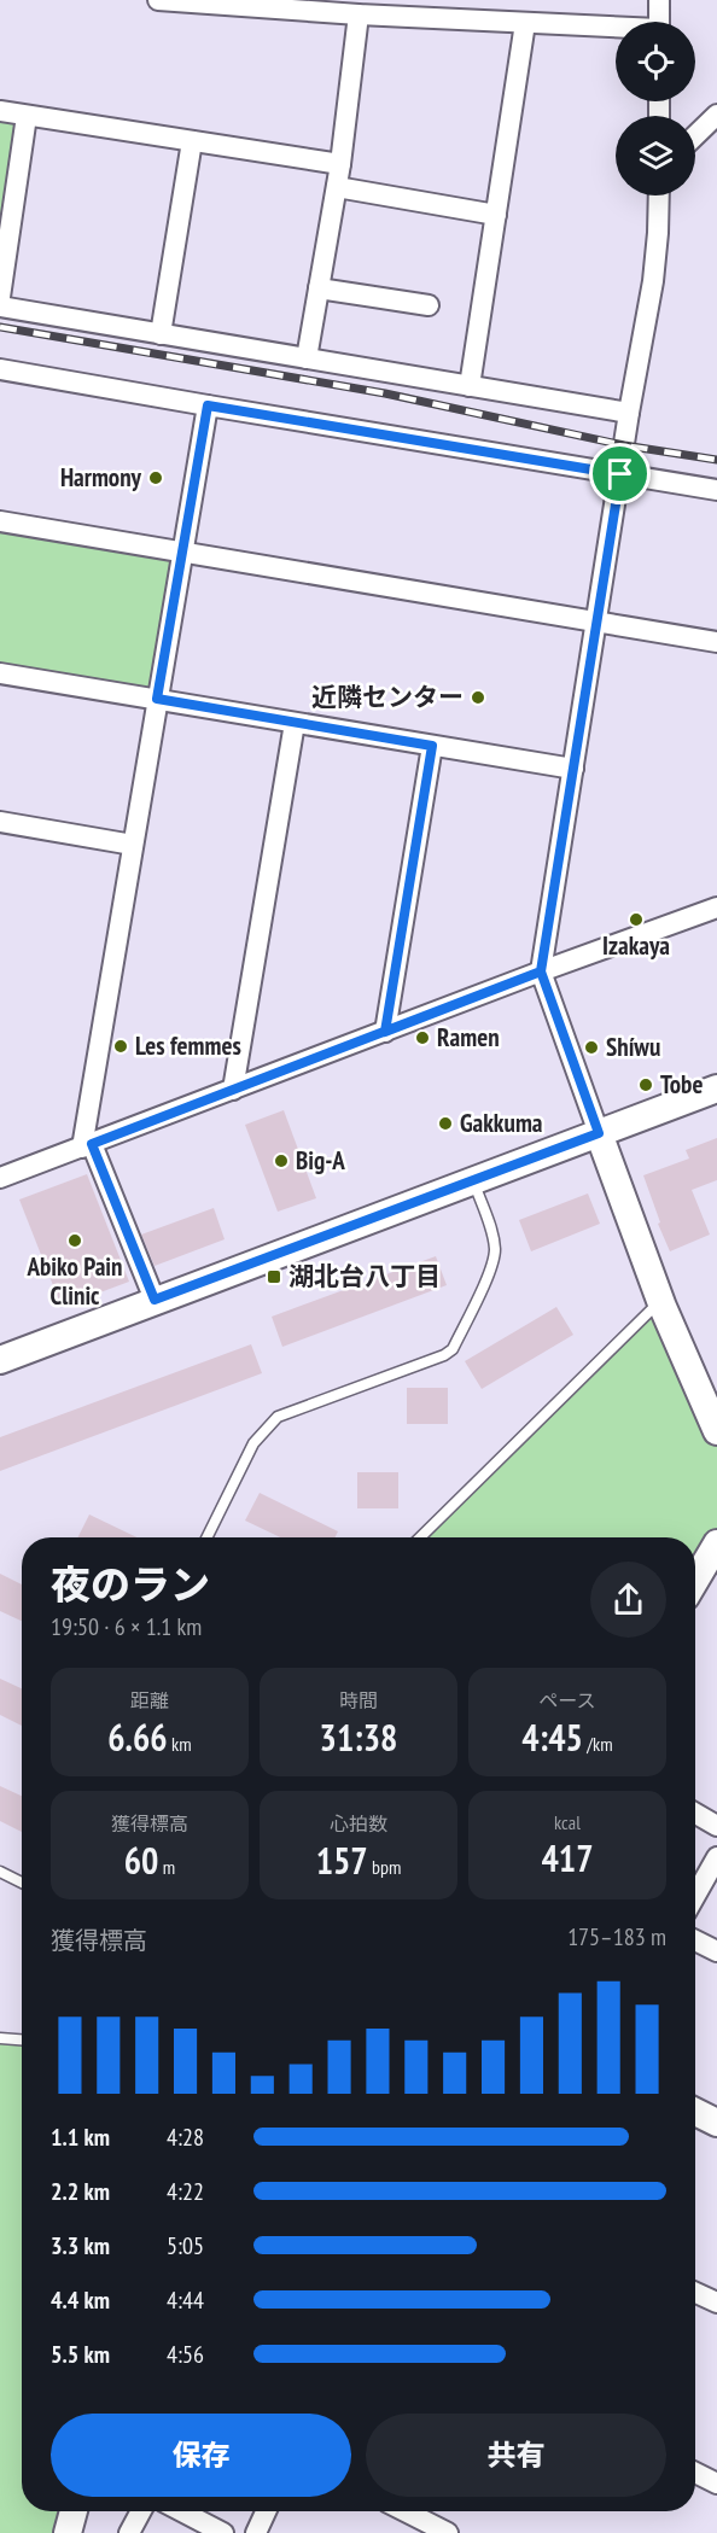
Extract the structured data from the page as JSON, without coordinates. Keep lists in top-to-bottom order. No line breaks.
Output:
{"places":{"other":["Harmony","近隣センター","Izakaya","Ramen","Les femmes","Shíwu","Tobe","Gakkuma","Big-A","Abiko Pain Clinic"],"transit":["湖北台八丁目"]},"page":{"heading":["夜のラン","19:50 · 6 × 1.1 km"],"stats":[["距離","6.66 km"],["時間","31:38"],["ペース","4:45 /km"],["獲得標高","60 m"],["心拍数","157 bpm"],["kcal","417"]],"chart":["獲得標高","175–183 m"],"list":[{"name":"1.1 km","note":"4:28"},{"name":"2.2 km","note":"4:22"},{"name":"3.3 km","note":"5:05"},{"name":"4.4 km","note":"4:44"},{"name":"5.5 km","note":"4:56"}],"buttons":["保存","共有"]}}
